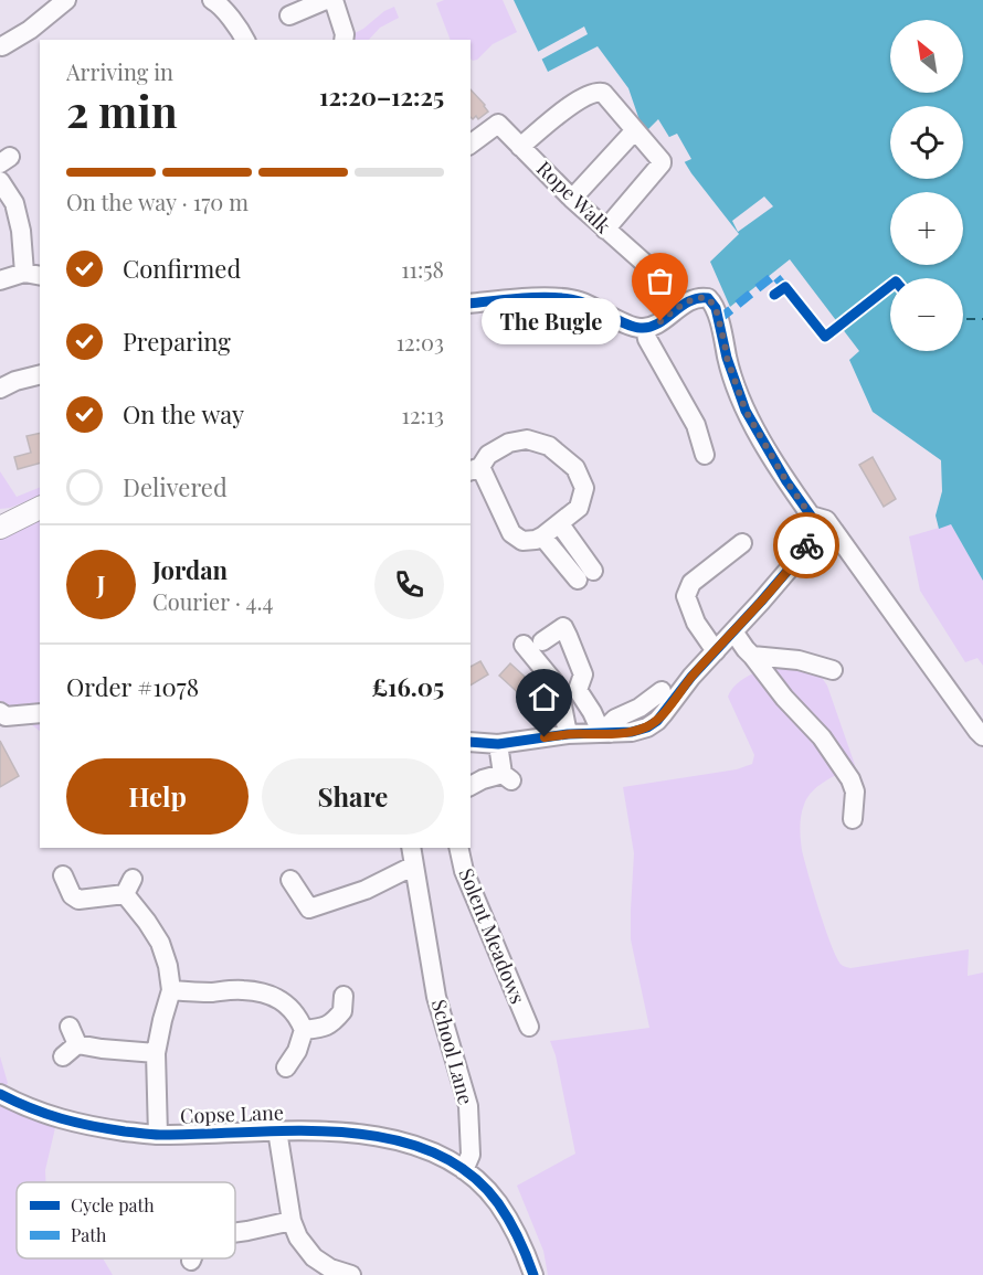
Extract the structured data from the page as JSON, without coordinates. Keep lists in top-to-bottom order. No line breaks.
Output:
{"streets":{"street":["Rope Walk","Solent Meadows","School Lane","Copse Lane"]},"crossings":[["School Lane","Copse Lane"]],"places":["The Bugle"],"legend":["Cycle path","Path"],"north":"top left","page":{"map_buttons":["+","−"],"heading":["2 min","Arriving in","12:20–12:25"],"panel":["Jordan","Courier · 4.4","Order #1078","£16.05"],"bar":"On the way · 170 m","list":[["Confirmed","11:58"],["Preparing","12:03"],["On the way","12:13"],"Delivered"],"bubble":"The Bugle","round":"J","buttons":["Help","Share"]}}
